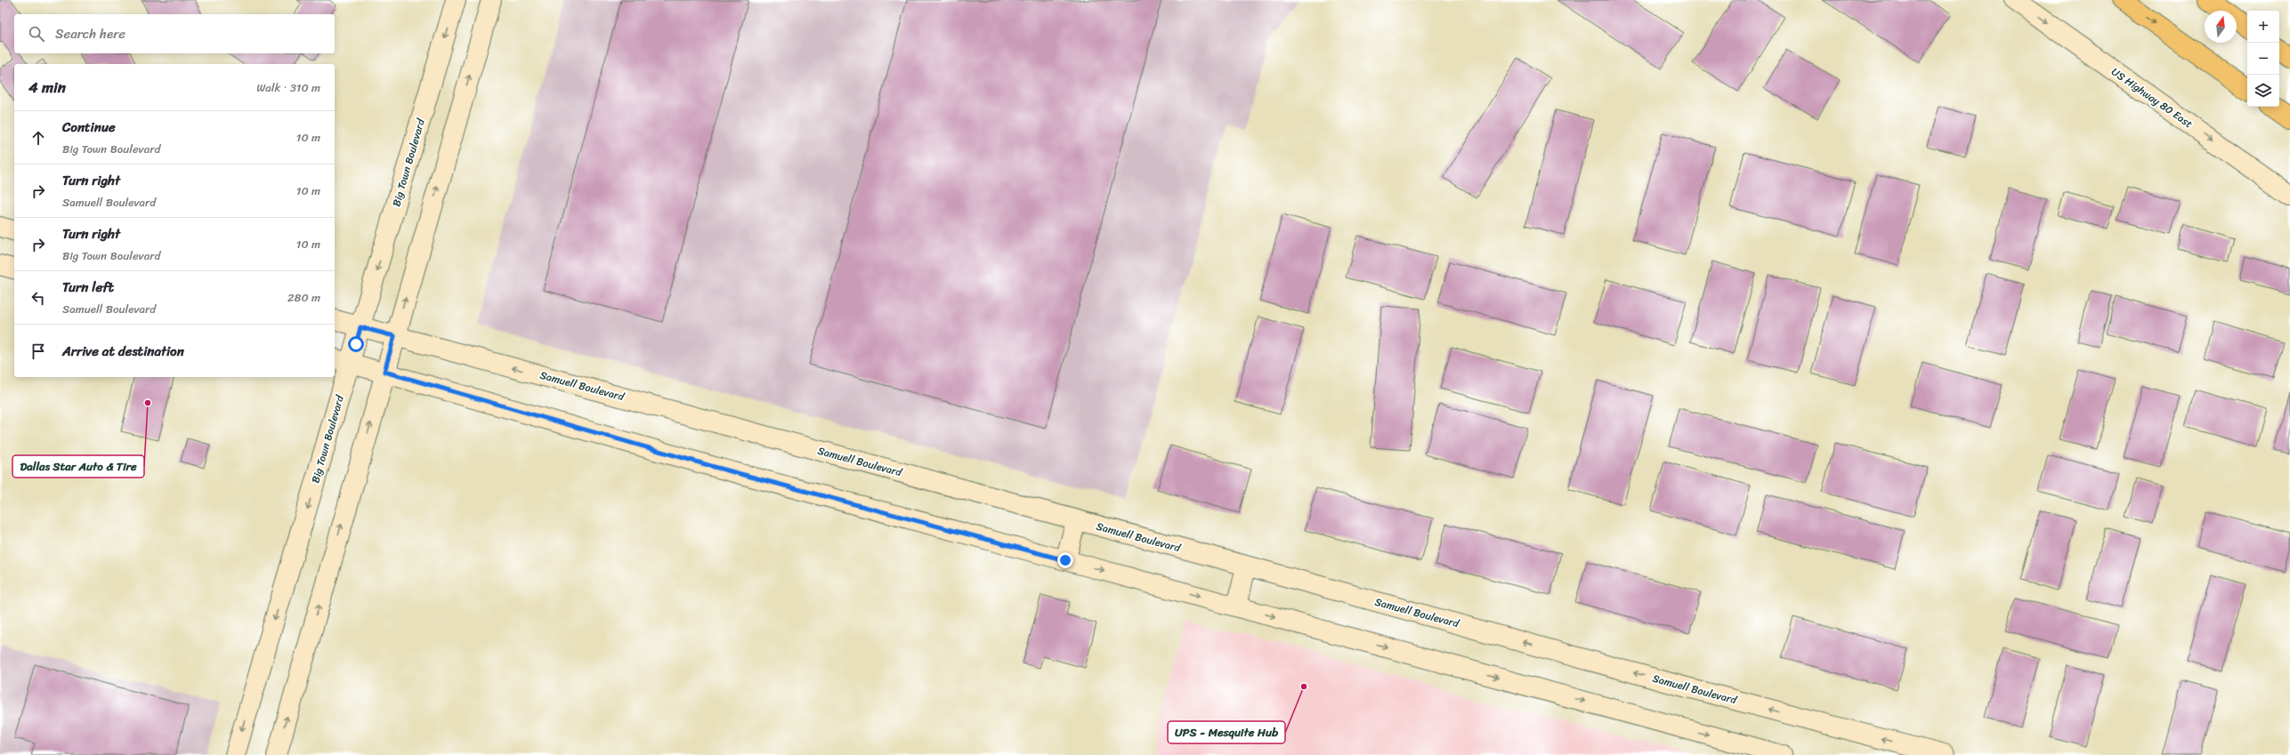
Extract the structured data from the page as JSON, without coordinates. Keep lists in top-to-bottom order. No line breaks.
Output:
{"streets":{"main road":["US Highway 80 East","Big Town Boulevard","Samuell Boulevard"]},"crossings":[["Big Town Boulevard","Samuell Boulevard"]],"one_way":["US Highway 80 East"],"places":["Dallas Star Auto & Tire","UPS - Mesquite Hub"],"north":"top","page":{"map_buttons":["+","−"],"search":"Search here","heading":["4 min","Walk · 310 m"],"list":[["Continue","Big Town Boulevard","10 m"],["Turn right","Samuell Boulevard","10 m"],["Turn right","Big Town Boulevard","10 m"],["Turn left","Samuell Boulevard","280 m"],"Arrive at destination"]}}
